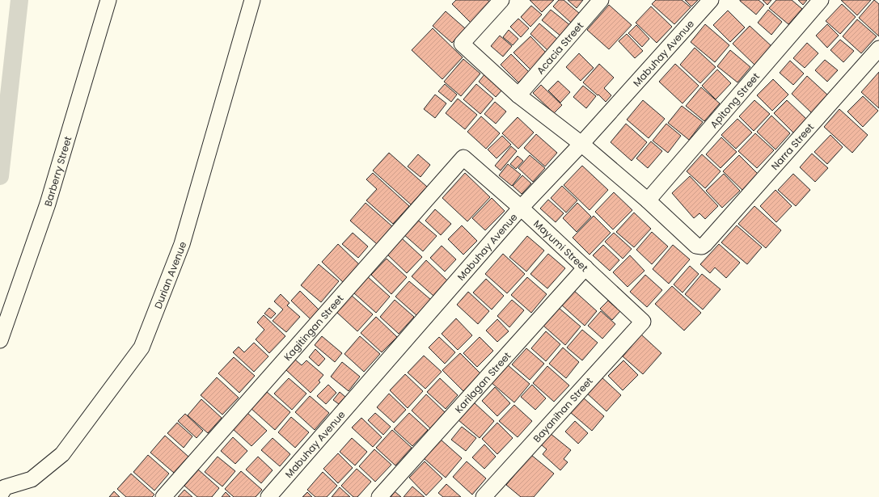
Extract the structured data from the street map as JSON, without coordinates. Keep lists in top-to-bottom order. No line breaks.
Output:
{"streets":{"street":["Acacia Street","Mabuhay Avenue","Apitong Street","Narra Street","Barberry Street","Mayumi Street","Durian Avenue","Kagitingan Street","Karilagan Street","Bayanihan Street"]},"crossings":[["Mabuhay Avenue","Mayumi Street"],["Apitong Street","Narra Street"],["Mayumi Street","Kagitingan Street"],["Mayumi Street","Karilagan Street"],["Mayumi Street","Bayanihan Street"]]}
